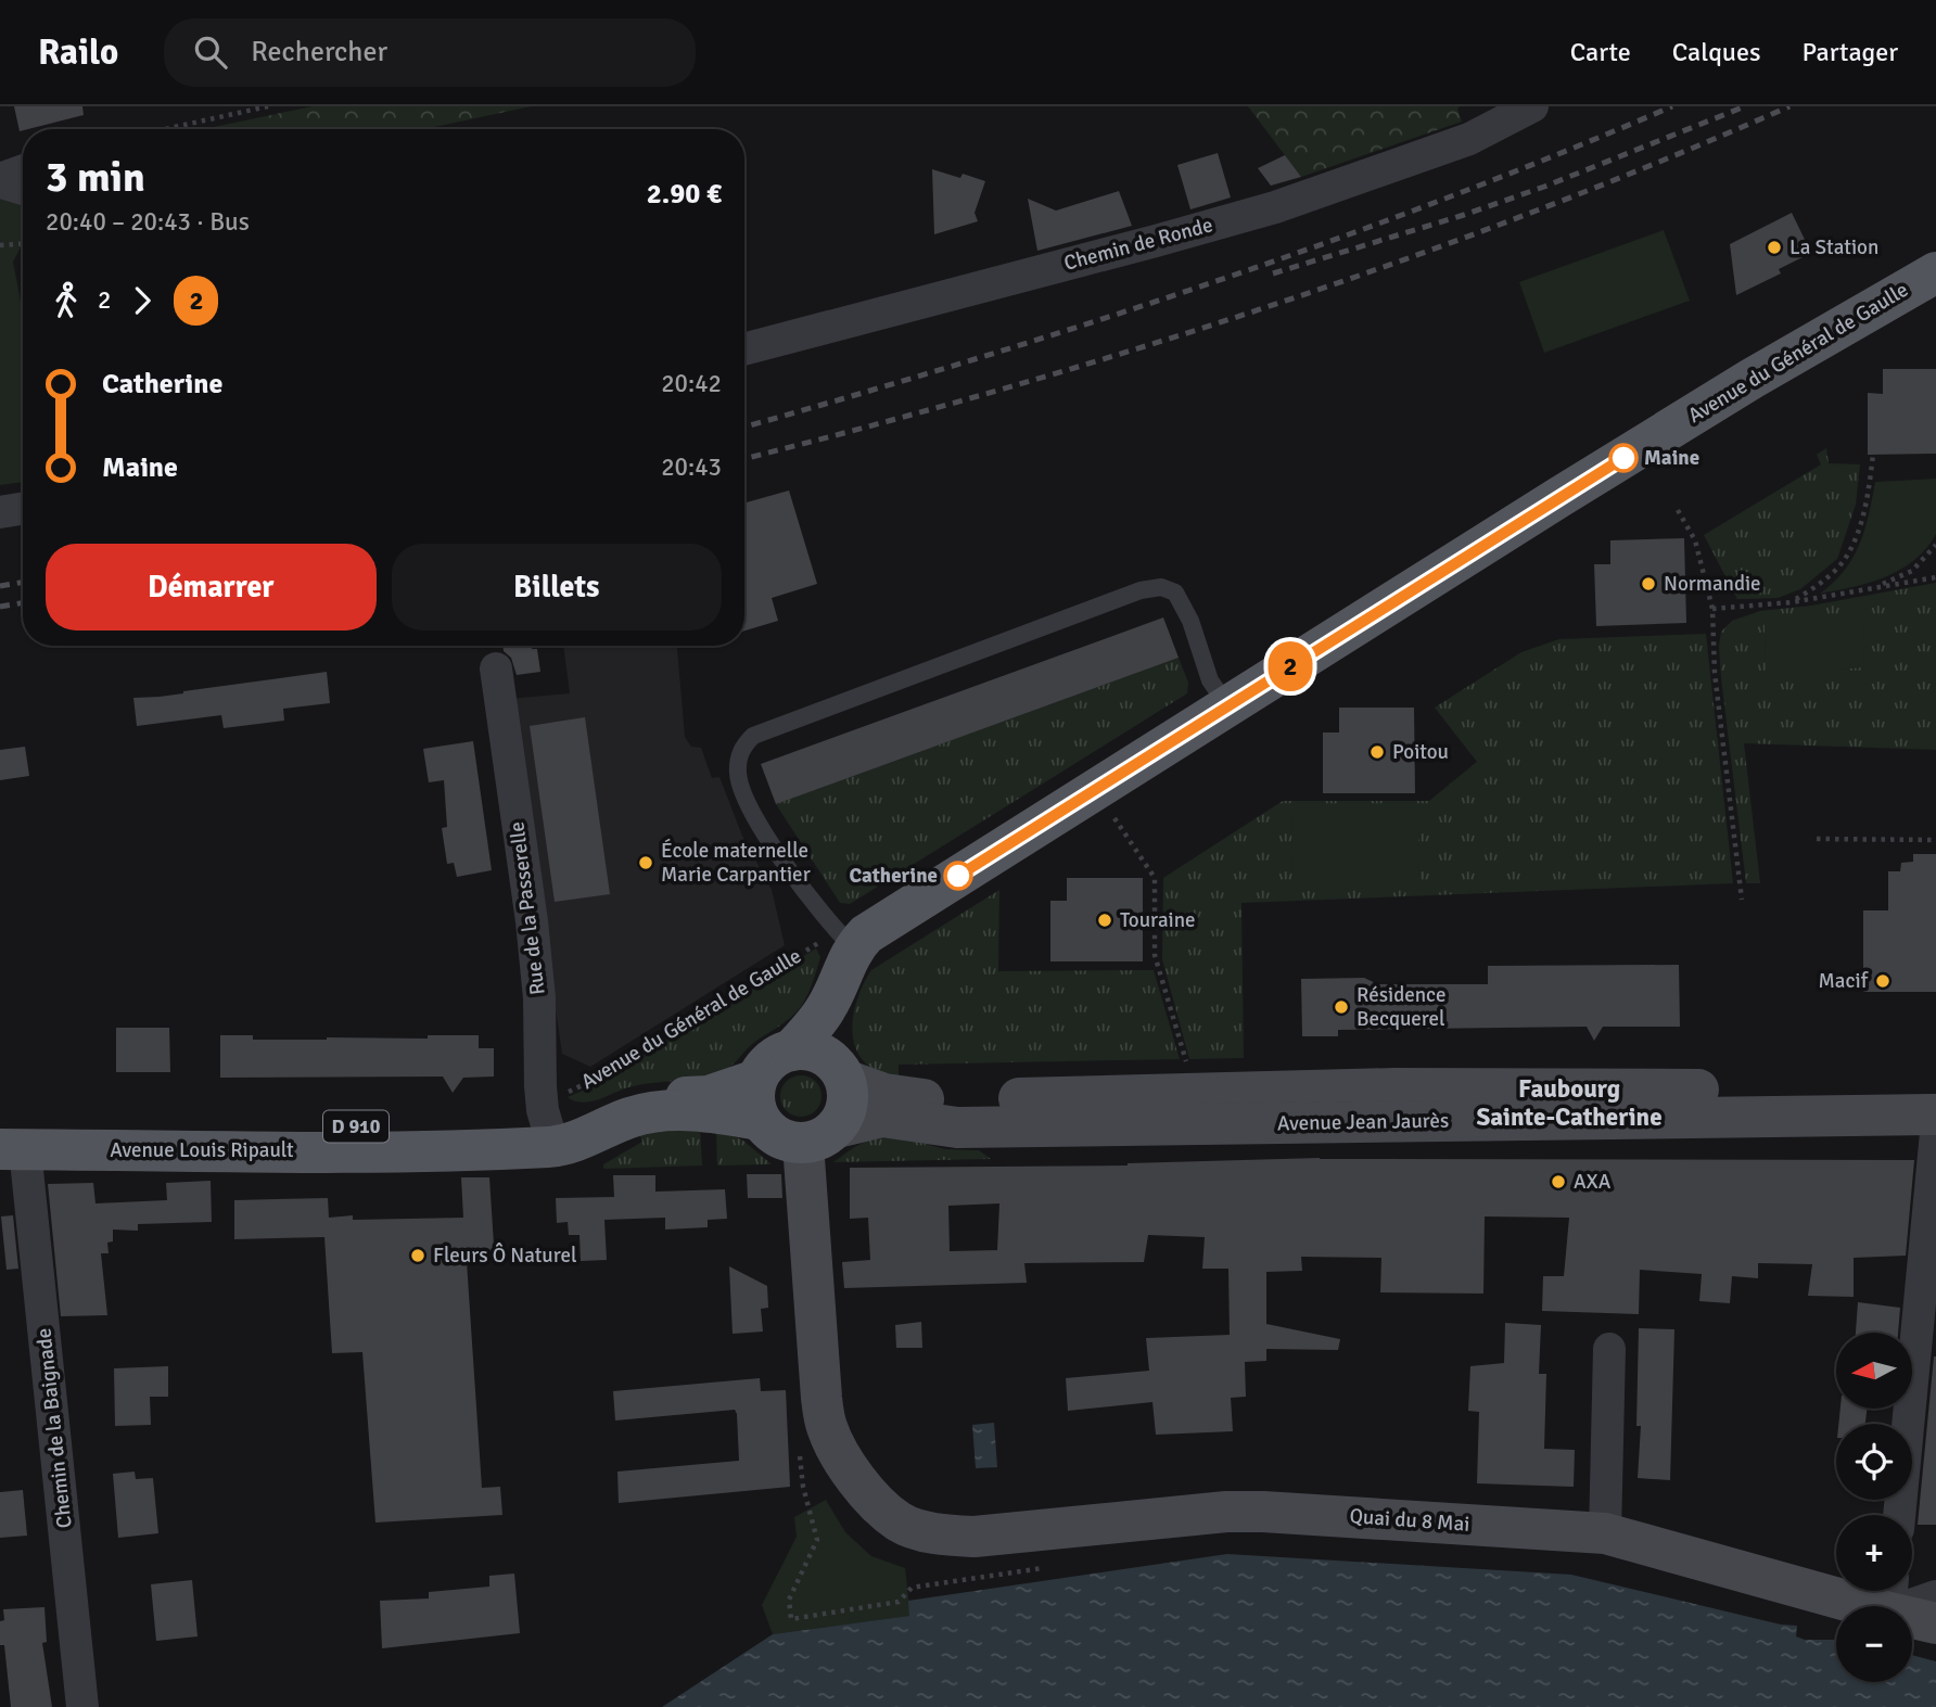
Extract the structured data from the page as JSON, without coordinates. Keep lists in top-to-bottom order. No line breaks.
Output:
{"streets":{"main road":["Avenue du Général de Gaulle","Avenue Jean Jaurès","D 910","Avenue Louis Ripault","Quai du 8 Mai"],"street":["Chemin de Ronde","Rue de la Passerelle","Chemin de la Baignade"]},"crossings":[["Avenue du Général de Gaulle","Rue de la Passerelle"],["Avenue du Général de Gaulle","Avenue Jean Jaurès"],["Avenue du Général de Gaulle","Avenue Louis Ripault"],["Avenue du Général de Gaulle","Quai du 8 Mai"],["Rue de la Passerelle","Avenue Louis Ripault"],["Avenue Jean Jaurès","Avenue Louis Ripault"],["Avenue Jean Jaurès","Quai du 8 Mai"],["Avenue Louis Ripault","Chemin de la Baignade"],["Avenue Louis Ripault","Quai du 8 Mai"]],"districts":["Faubourg Sainte-Catherine"],"places":["La Station","Maine","Normandie","Poitou","École maternelle Marie Carpantier","Catherine","Touraine","Macif","Résidence Becquerel","AXA","Fleurs Ô Naturel"],"lines":["bus line 2"],"north":"left","page":{"header":"Railo","search":"Rechercher","nav":["Carte","Calques","Partager"],"on_map":"2","heading":["3 min","20:40 – 20:43 · Bus","2.90 €"],"legs":["2","2"],"list":[{"name":"Catherine","value":"20:42"},{"name":"Maine","value":"20:43"}],"buttons":["Démarrer","Billets"],"map_buttons":["+","−"]}}
